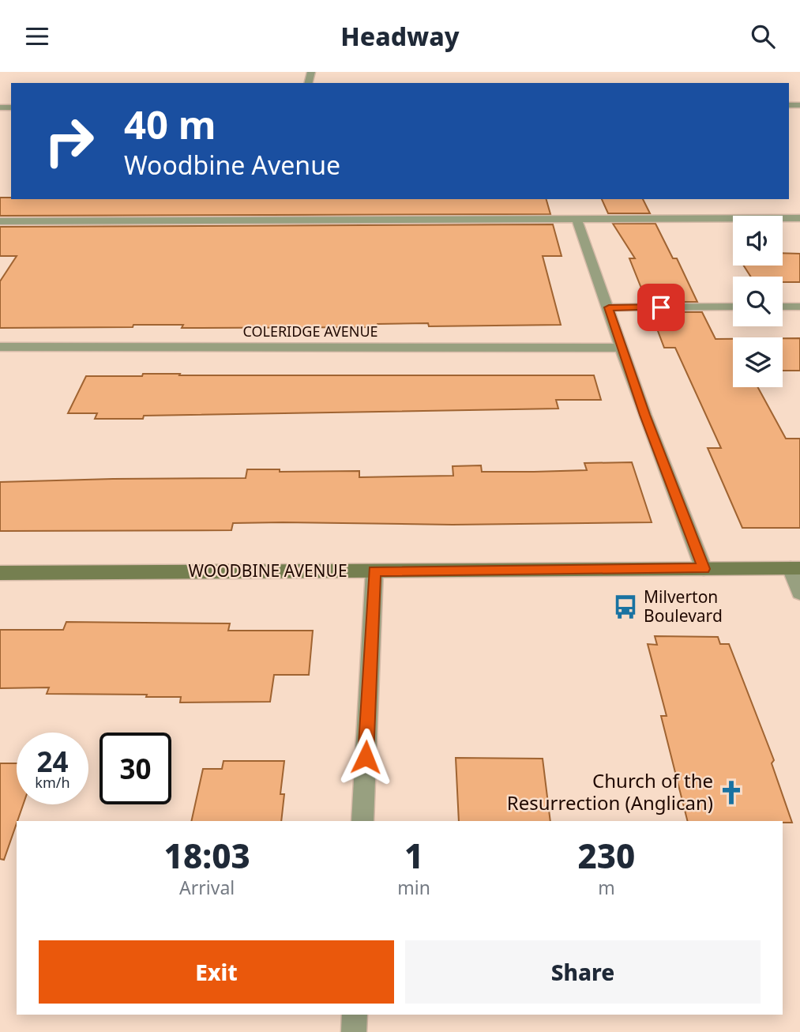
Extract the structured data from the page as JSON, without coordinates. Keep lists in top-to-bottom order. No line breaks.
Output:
{"streets":{"main road":["WOODBINE AVENUE"],"street":["COLERIDGE AVENUE"]},"places":{"bus stop":["Milverton Boulevard"],"church":["Church of the Resurrection (Anglican)"]},"page":{"header":"Headway","turn":["40 m","Woodbine Avenue"],"speed":"24 km/h","limit":"30","eta":["18:03","Arrival","1","min","230","m"],"buttons":["Exit","Share"]}}
